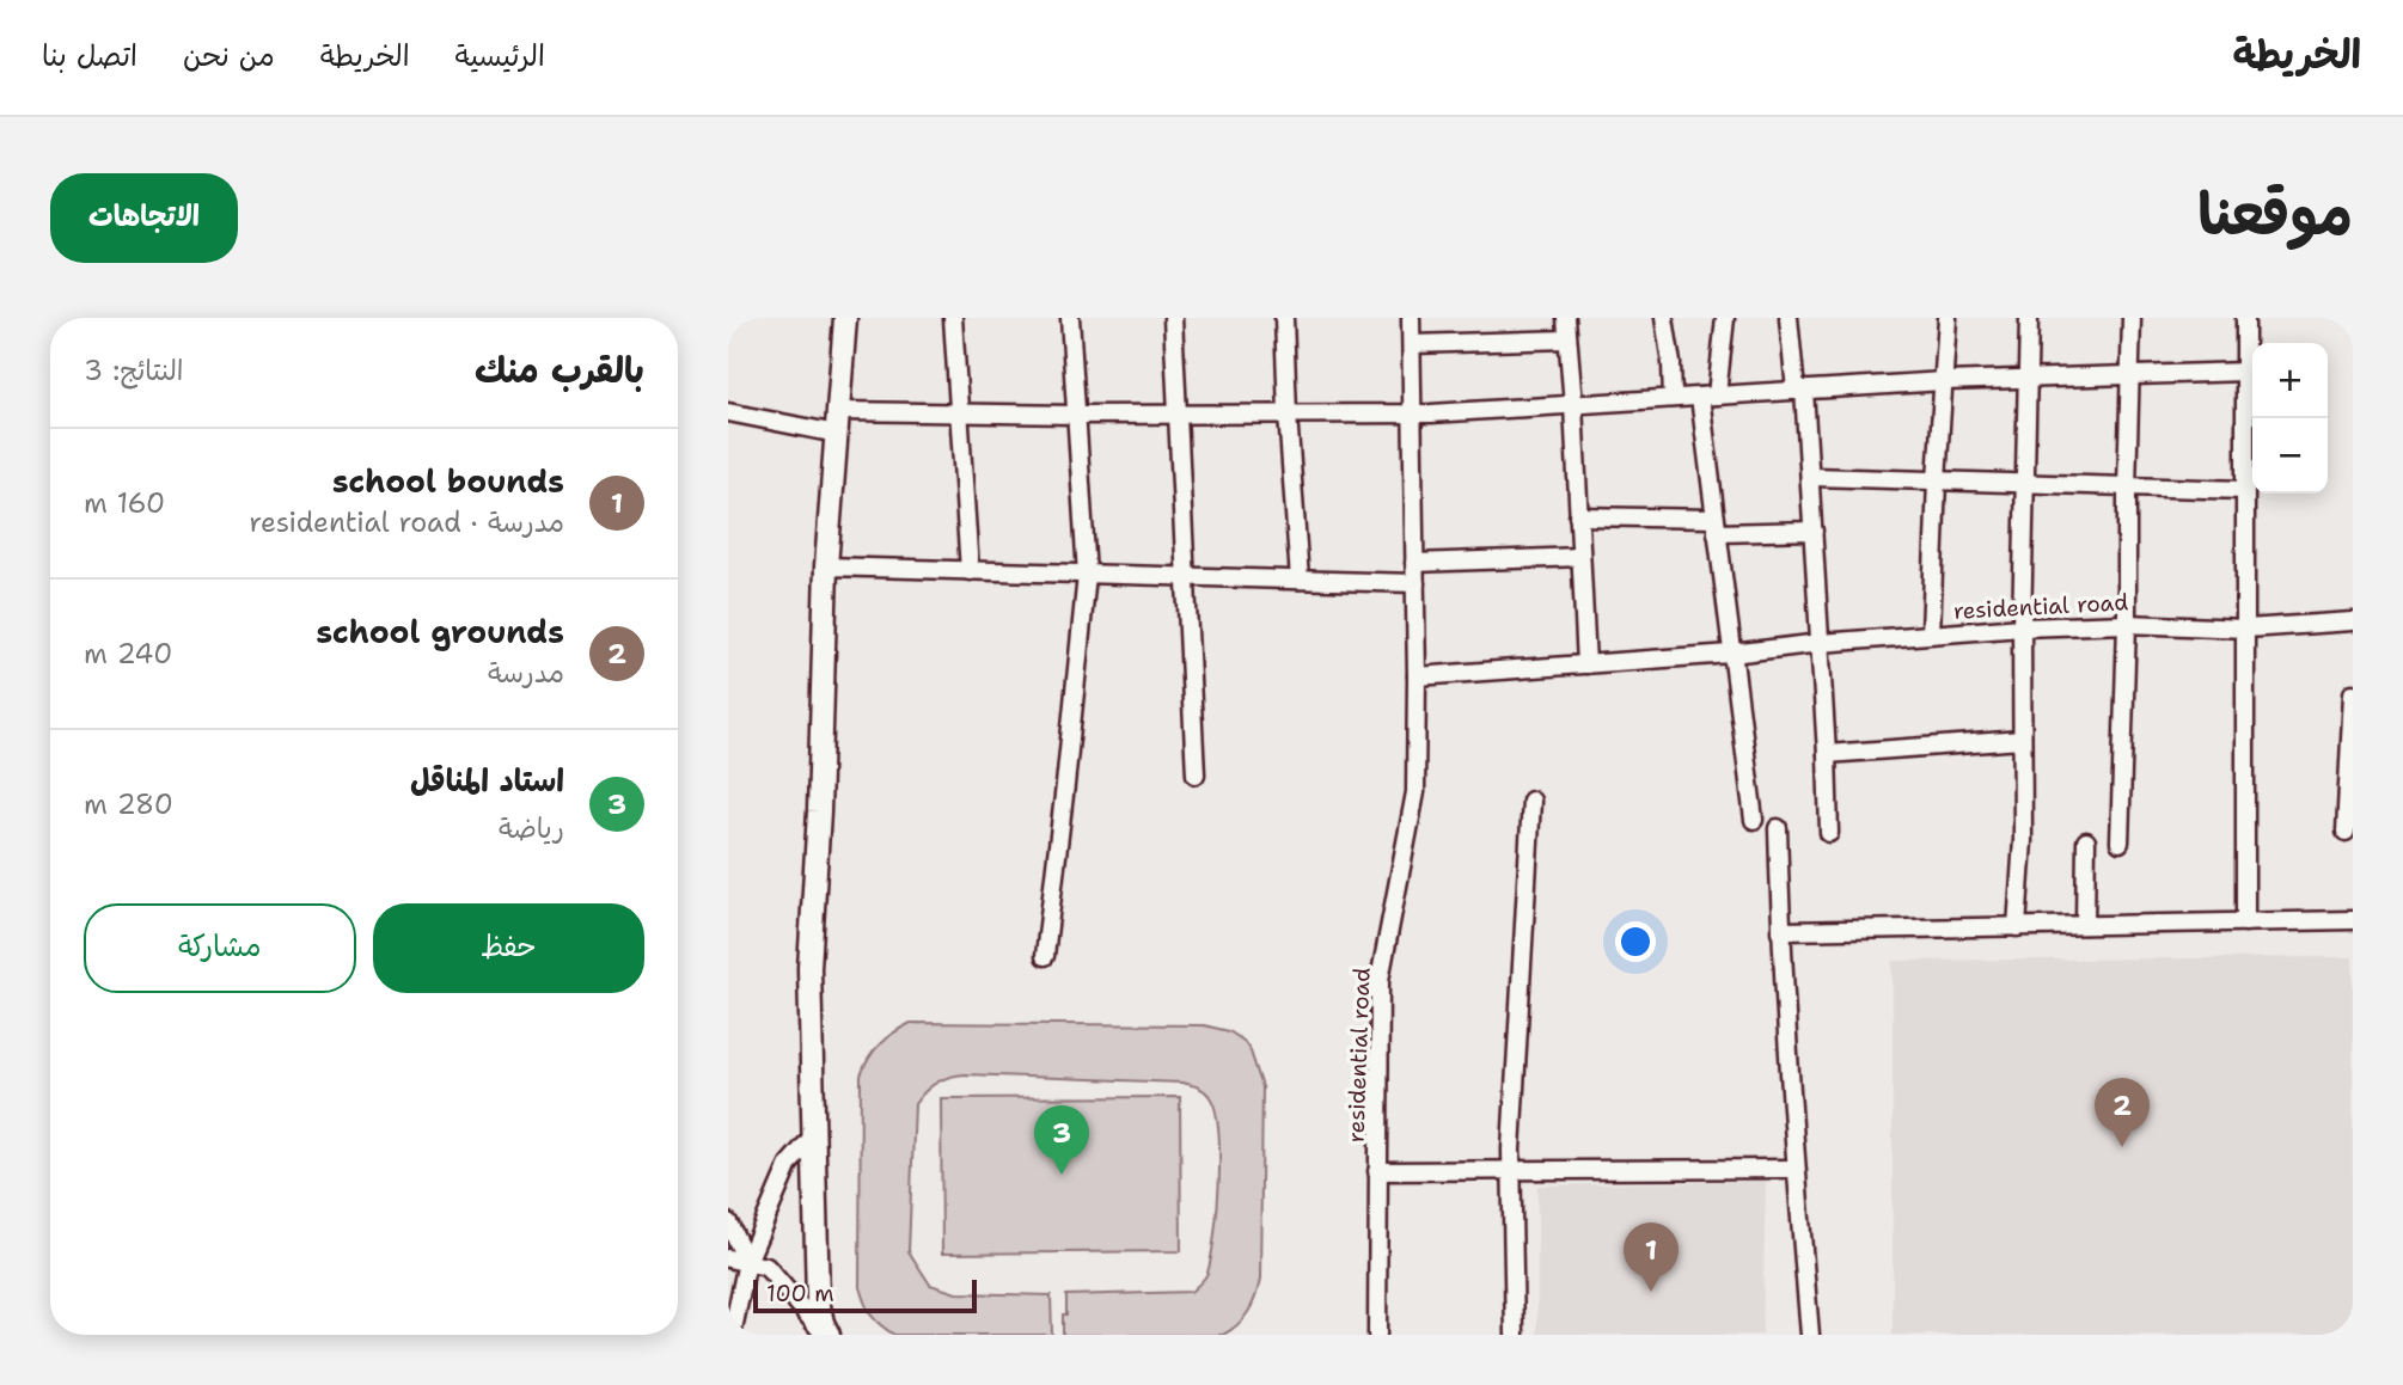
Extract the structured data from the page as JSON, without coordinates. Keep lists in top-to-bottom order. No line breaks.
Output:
{"streets":{"street":["residential road"]},"scale_bar":"100 m","page":{"header":"الخريطة","nav":["الرئيسية","الخريطة","من نحن","اتصل بنا"],"title":"موقعنا","buttons":["الاتجاهات",["حفظ","مشاركة"]],"heading":["بالقرب منك","النتائج: 3"],"map_buttons":["+","−"],"list":[{"mark":"1","name":"school bounds","note":"مدرسة · residential road","value":"160 m"},{"mark":"2","name":"school grounds","note":"مدرسة","value":"240 m"},{"mark":"3","name":"استاد المناقل","note":"رياضة","value":"280 m"}],"pins":["2","3","1"],"scale":"100 m"}}
